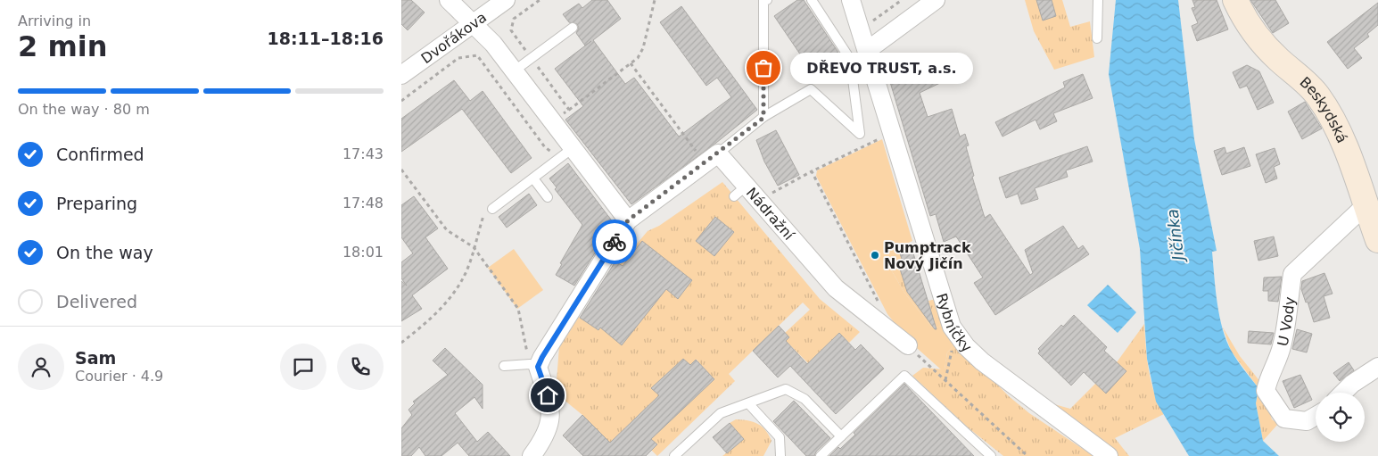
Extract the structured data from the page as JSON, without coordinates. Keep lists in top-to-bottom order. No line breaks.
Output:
{"streets":{"street":["Dvořákova","Beskydská","Nádražní","Rybníčky","U Vody"]},"crossings":[["Beskydská","U Vody"]],"water":["Jičínka"],"places":["DŘEVO TRUST, a.s.","Pumptrack Nový Jičín"],"page":{"heading":["2 min","Arriving in","18:11–18:16"],"panel":["Sam","Courier · 4.9"],"bubble":"DŘEVO TRUST, a.s.","bar":"On the way · 80 m","list":[["Confirmed","17:43"],["Preparing","17:48"],["On the way","18:01"],"Delivered"]}}
